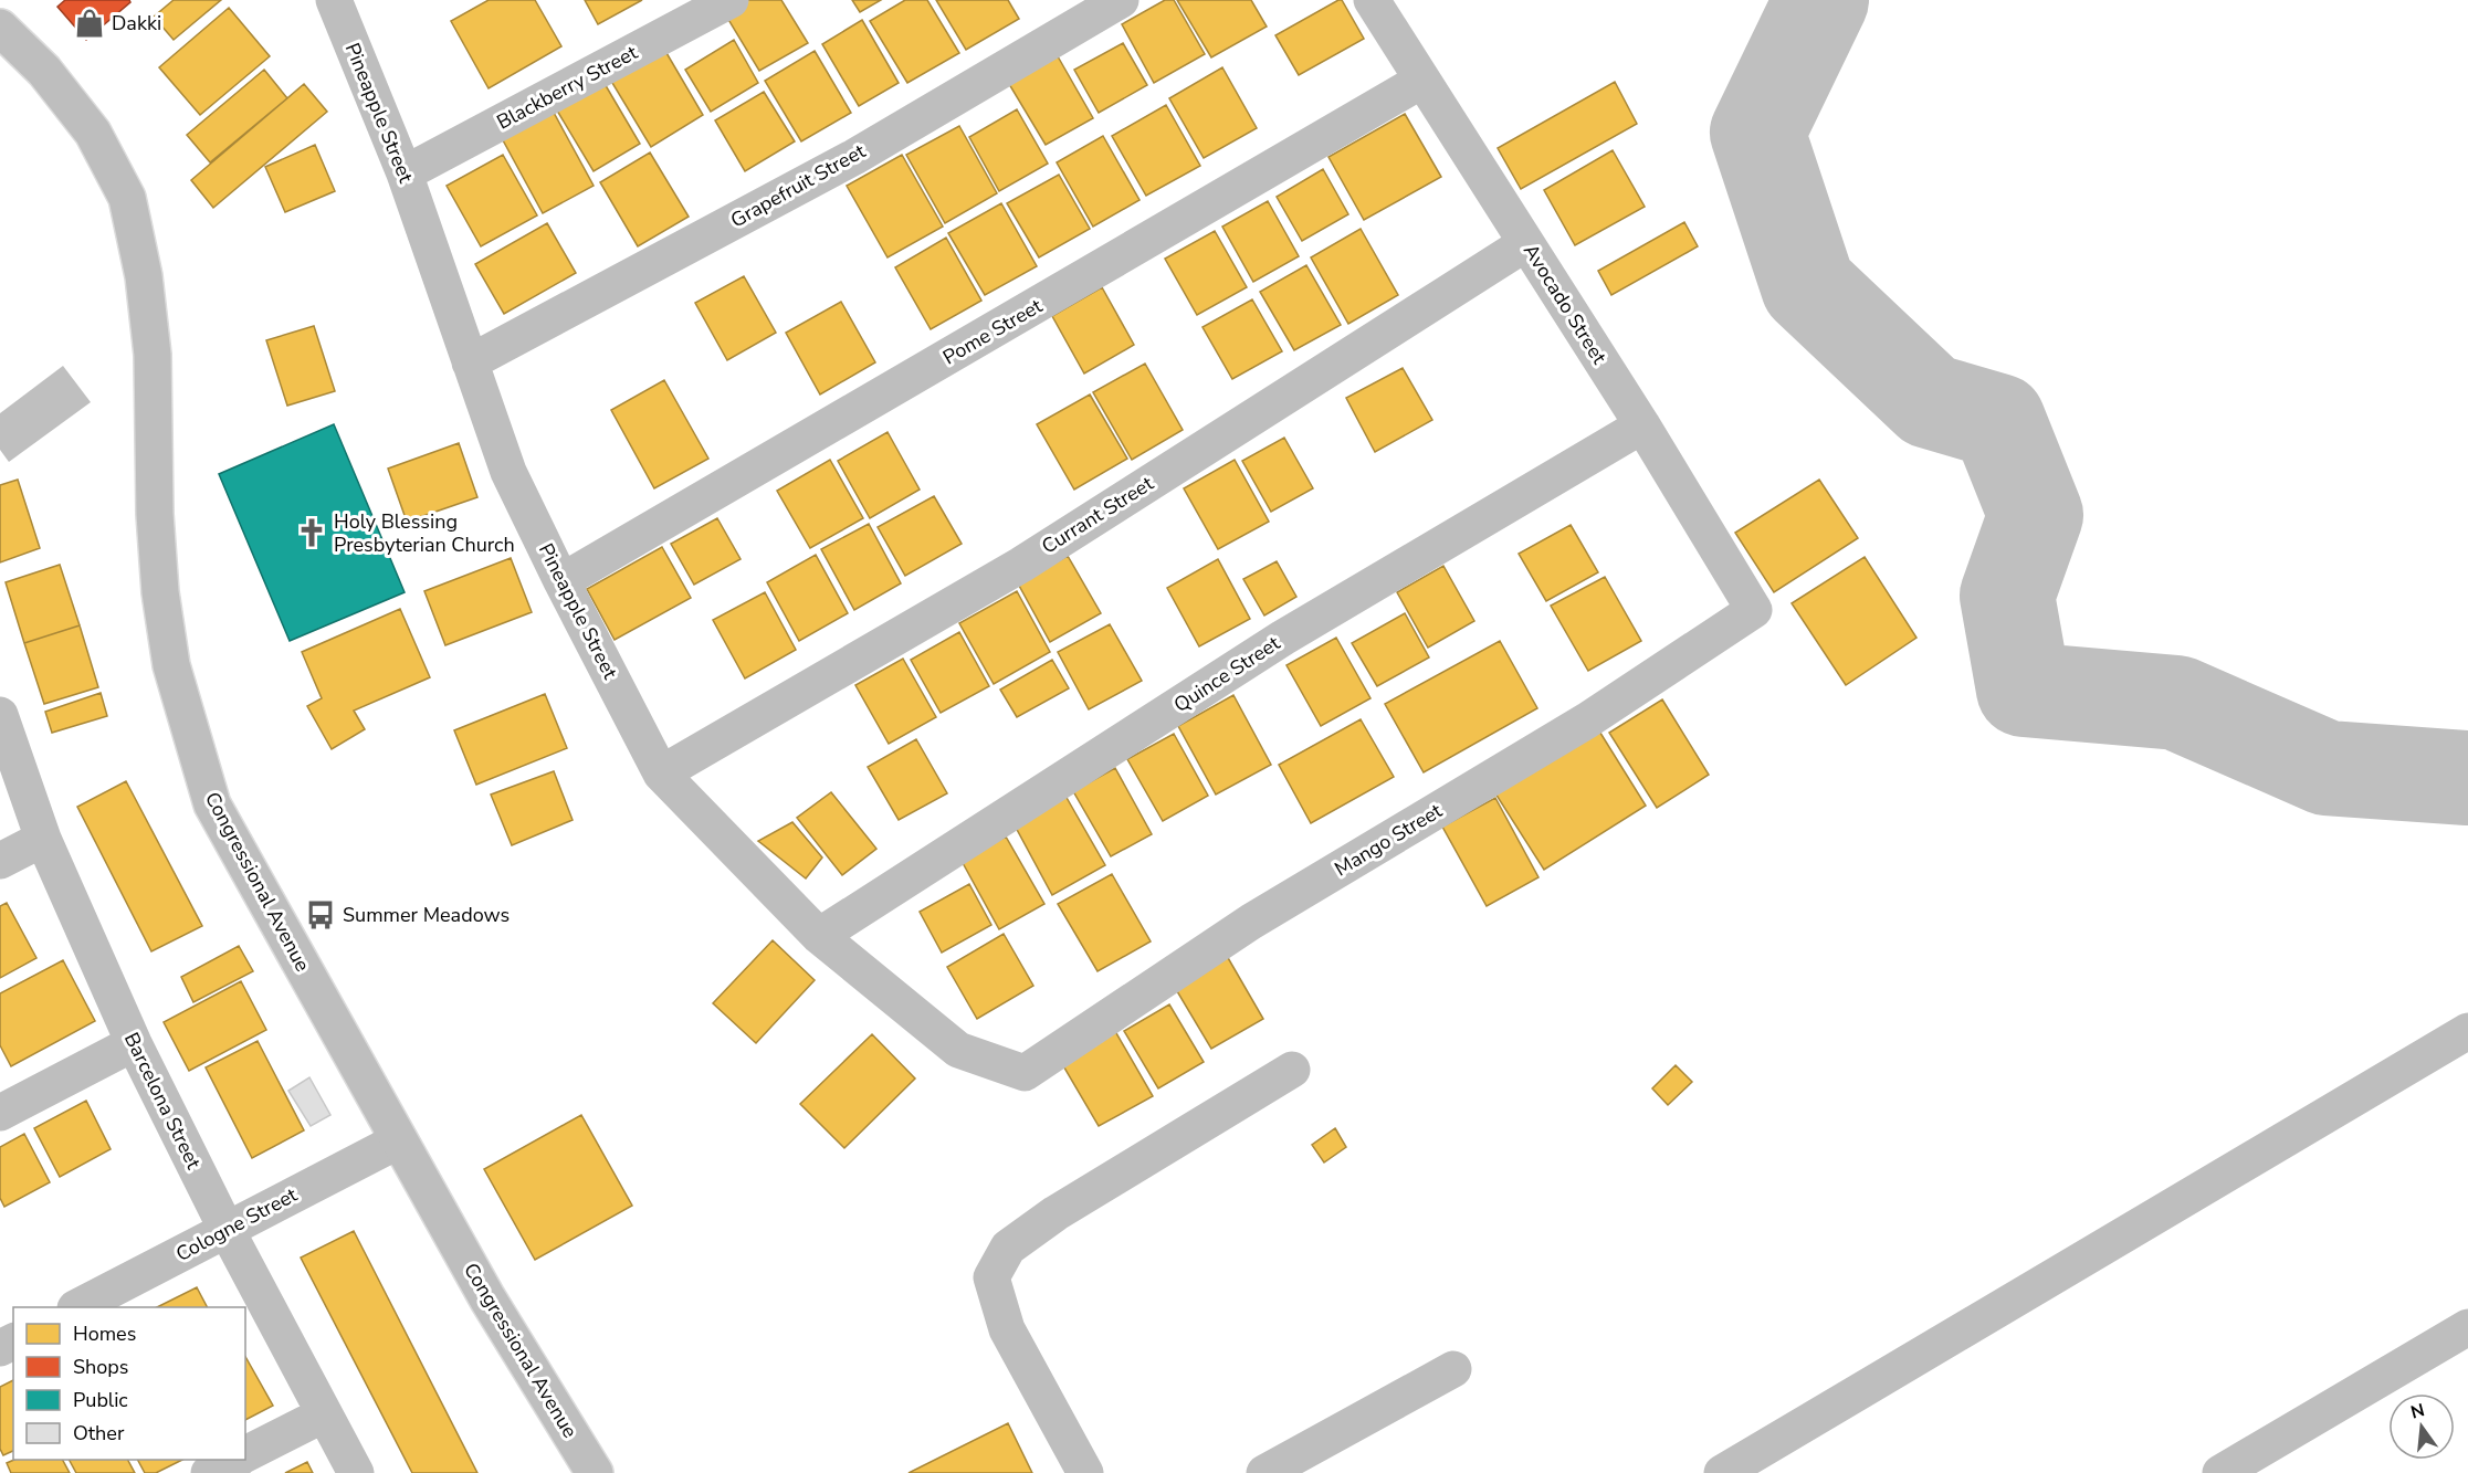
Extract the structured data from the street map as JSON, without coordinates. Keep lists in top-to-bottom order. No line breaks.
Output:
{"streets":{"street":["Blackberry Street","Pineapple Street","Grapefruit Street","Avocado Street","Pome Street","Currant Street","Quince Street","Mango Street","Congressional Avenue","Barcelona Street","Cologne Street"]},"crossings":[["Blackberry Street","Pineapple Street"],["Pineapple Street","Grapefruit Street"],["Pineapple Street","Pome Street"],["Pineapple Street","Currant Street"],["Pineapple Street","Quince Street"],["Pineapple Street","Mango Street"],["Avocado Street","Pome Street"],["Avocado Street","Currant Street"],["Avocado Street","Quince Street"],["Avocado Street","Mango Street"],["Congressional Avenue","Cologne Street"],["Barcelona Street","Cologne Street"]],"places":{"shop":["Dakki"],"church":["Holy Blessing Presbyterian Church"],"bus stop":["Summer Meadows"]},"legend":["Homes","Shops","Public","Other"],"north":"top"}
